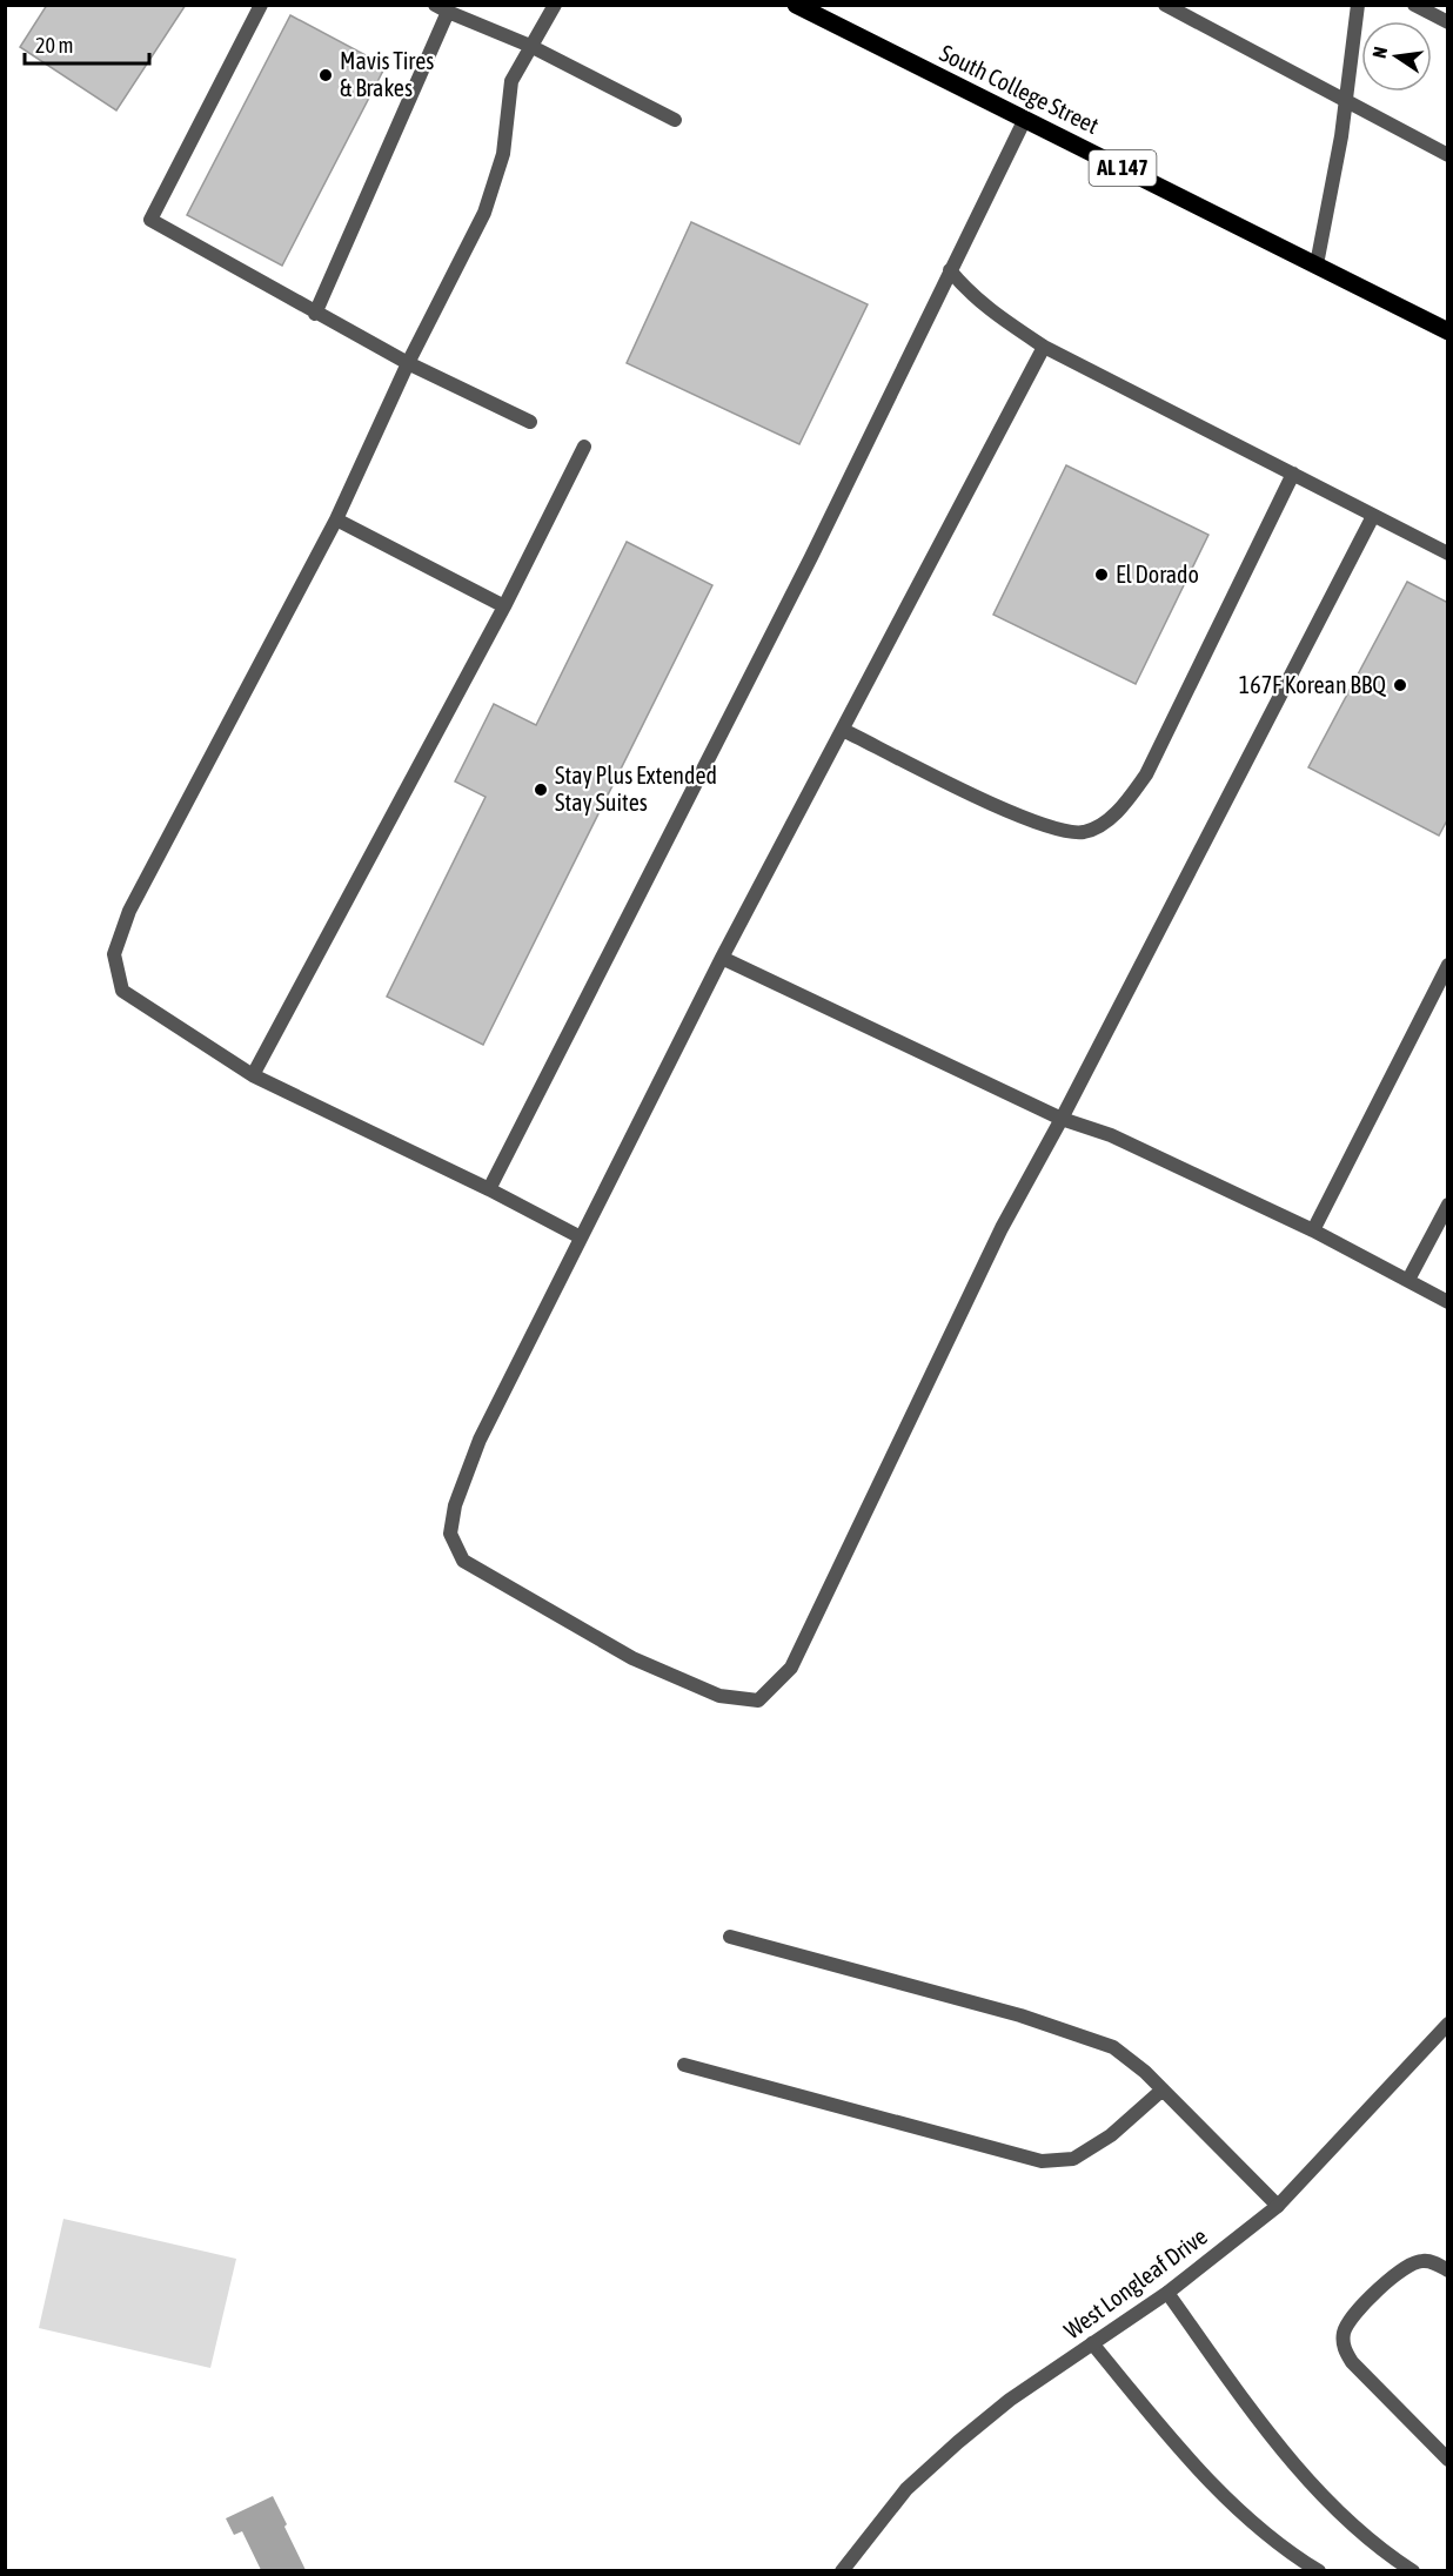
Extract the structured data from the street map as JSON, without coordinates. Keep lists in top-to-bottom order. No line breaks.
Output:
{"streets":{"main road":["South College Street","AL 147"],"street":["West Longleaf Drive"]},"places":["Mavis Tires & Brakes","El Dorado","167F Korean BBQ","Stay Plus Extended Stay Suites"],"scale_bar":"20 m","north":"left"}
